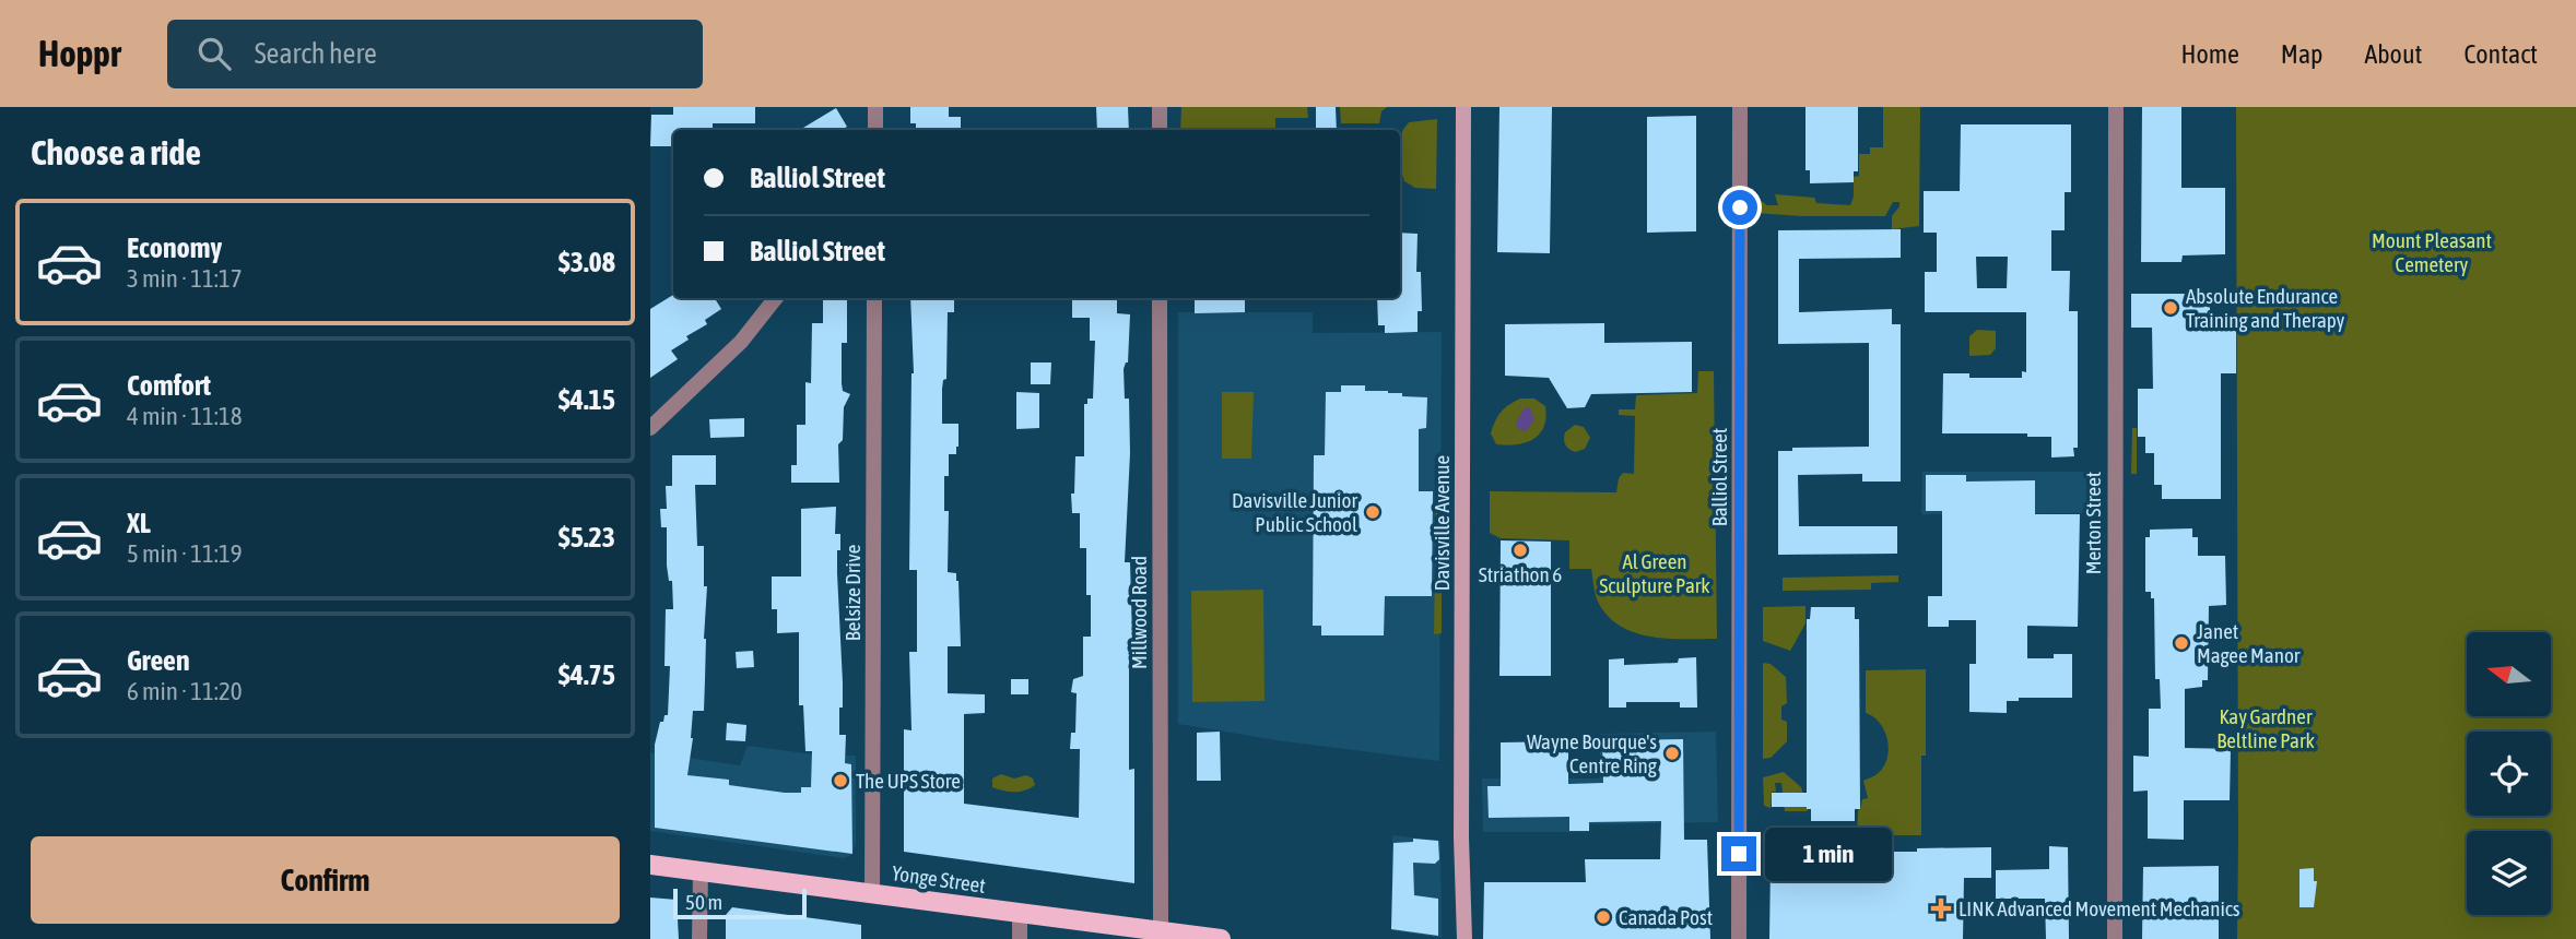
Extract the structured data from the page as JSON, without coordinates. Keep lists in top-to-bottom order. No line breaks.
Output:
{"streets":{"main road":["Yonge Street"],"street":["Balliol Street","Davisville Avenue","Merton Street","Belsize Drive","Millwood Road"]},"crossings":[["Belsize Drive","Yonge Street"],["Millwood Road","Yonge Street"]],"parks":["Mount Pleasant Cemetery","Al Green Sculpture Park","Kay Gardner Beltline Park"],"places":{"other":["Absolute Endurance Training and Therapy","Davisville Junior Public School","Striathon 6","Janet Magee Manor","Wayne Bourque's Centre Ring","The UPS Store","Canada Post"],"health":["LINK Advanced Movement Mechanics"]},"scale_bar":"50 m","north":"left","page":{"header":"Hoppr","search":"Search here","nav":["Home","Map","About","Contact"],"heading":"Choose a ride","banner":["Balliol Street","Balliol Street"],"list":[{"name":"Economy","note":"3 min · 11:17","value":"$3.08"},{"name":"Comfort","note":"4 min · 11:18","value":"$4.15"},{"name":"XL","note":"5 min · 11:19","value":"$5.23"},{"name":"Green","note":"6 min · 11:20","value":"$4.75"}],"buttons":"Confirm","bubble":"1 min","scale":"50 m"}}
